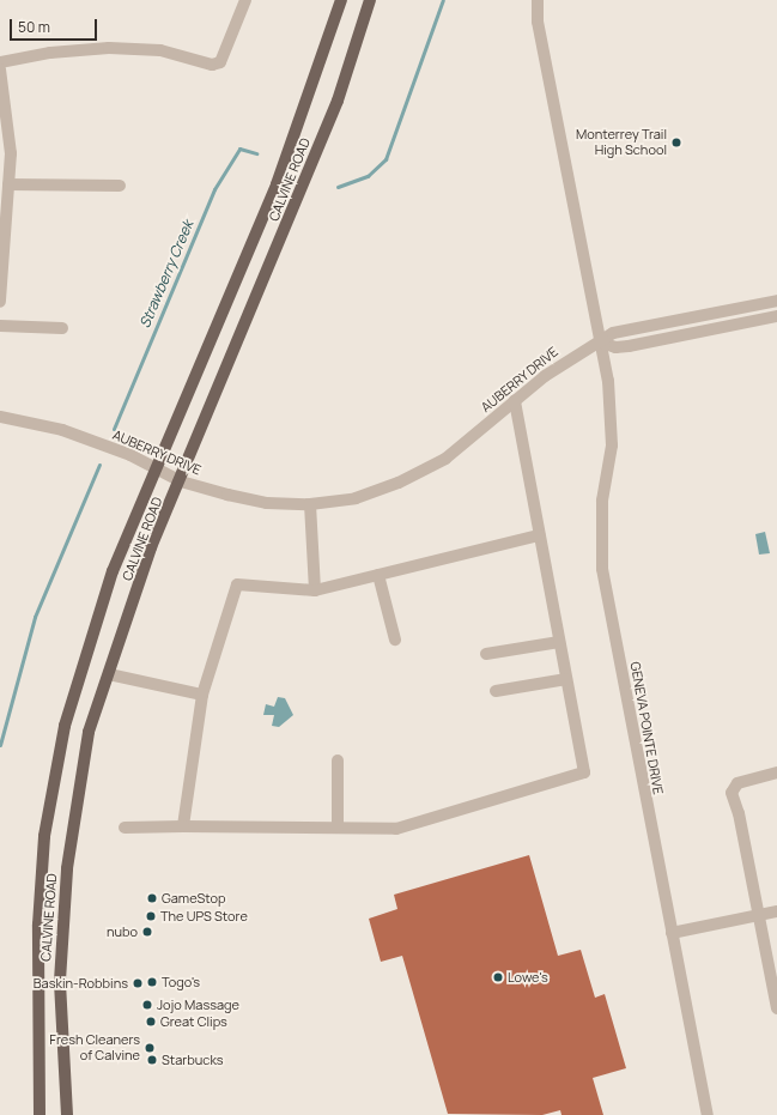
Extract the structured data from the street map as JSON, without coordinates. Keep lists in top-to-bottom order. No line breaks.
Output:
{"streets":{"main road":["CALVINE ROAD"],"street":["AUBERRY DRIVE","GENEVA POINTE DRIVE"]},"crossings":[["CALVINE ROAD","AUBERRY DRIVE"],["AUBERRY DRIVE","GENEVA POINTE DRIVE"]],"water":["Strawberry Creek"],"places":["Monterrey Trail High School","GameStop","The UPS Store","nubo","Lowe's","Togo's","Baskin-Robbins","Jojo Massage","Great Clips","Fresh Cleaners of Calvine","Starbucks"],"scale_bar":"50 m"}
